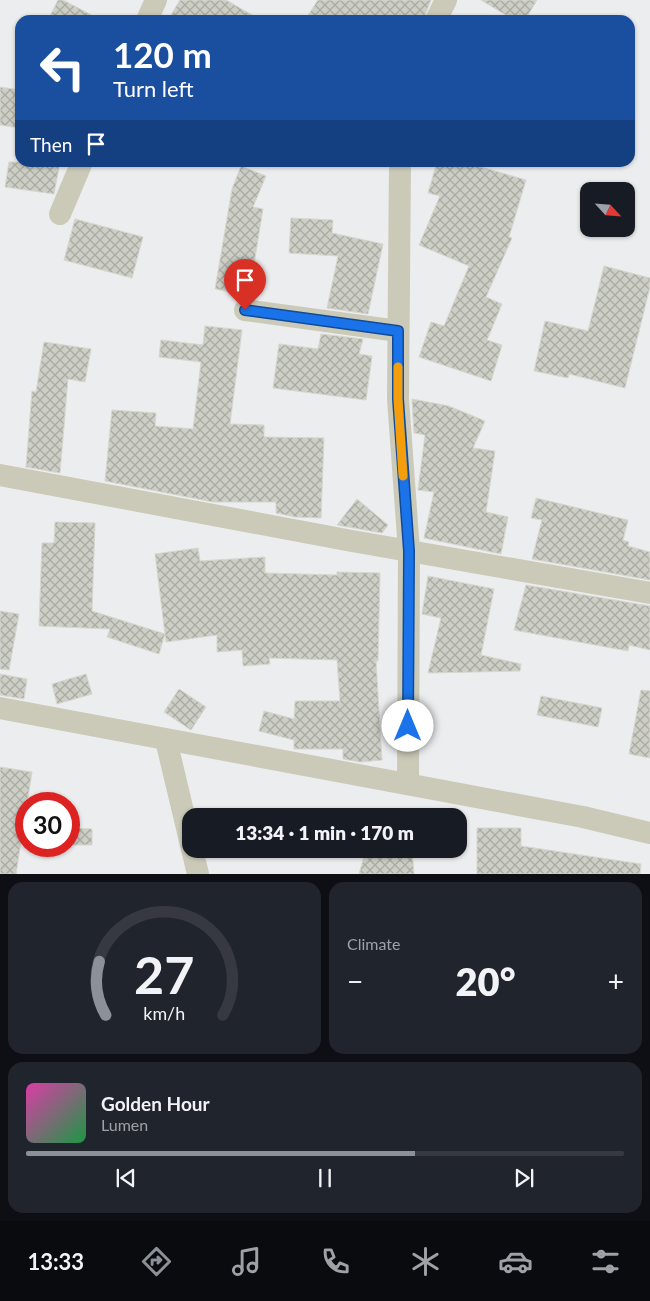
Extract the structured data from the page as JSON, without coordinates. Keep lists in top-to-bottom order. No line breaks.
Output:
{"north":"bottom right","page":{"turn":["120 m","Turn left"],"then":"Then","limit":"30","trip":"13:34 · 1 min · 170 m","tile":"Climate","heat":["−","20°","+"],"song":["Golden Hour","Lumen"],"tabs":"13:33","gauge":["27","km/h"]}}
